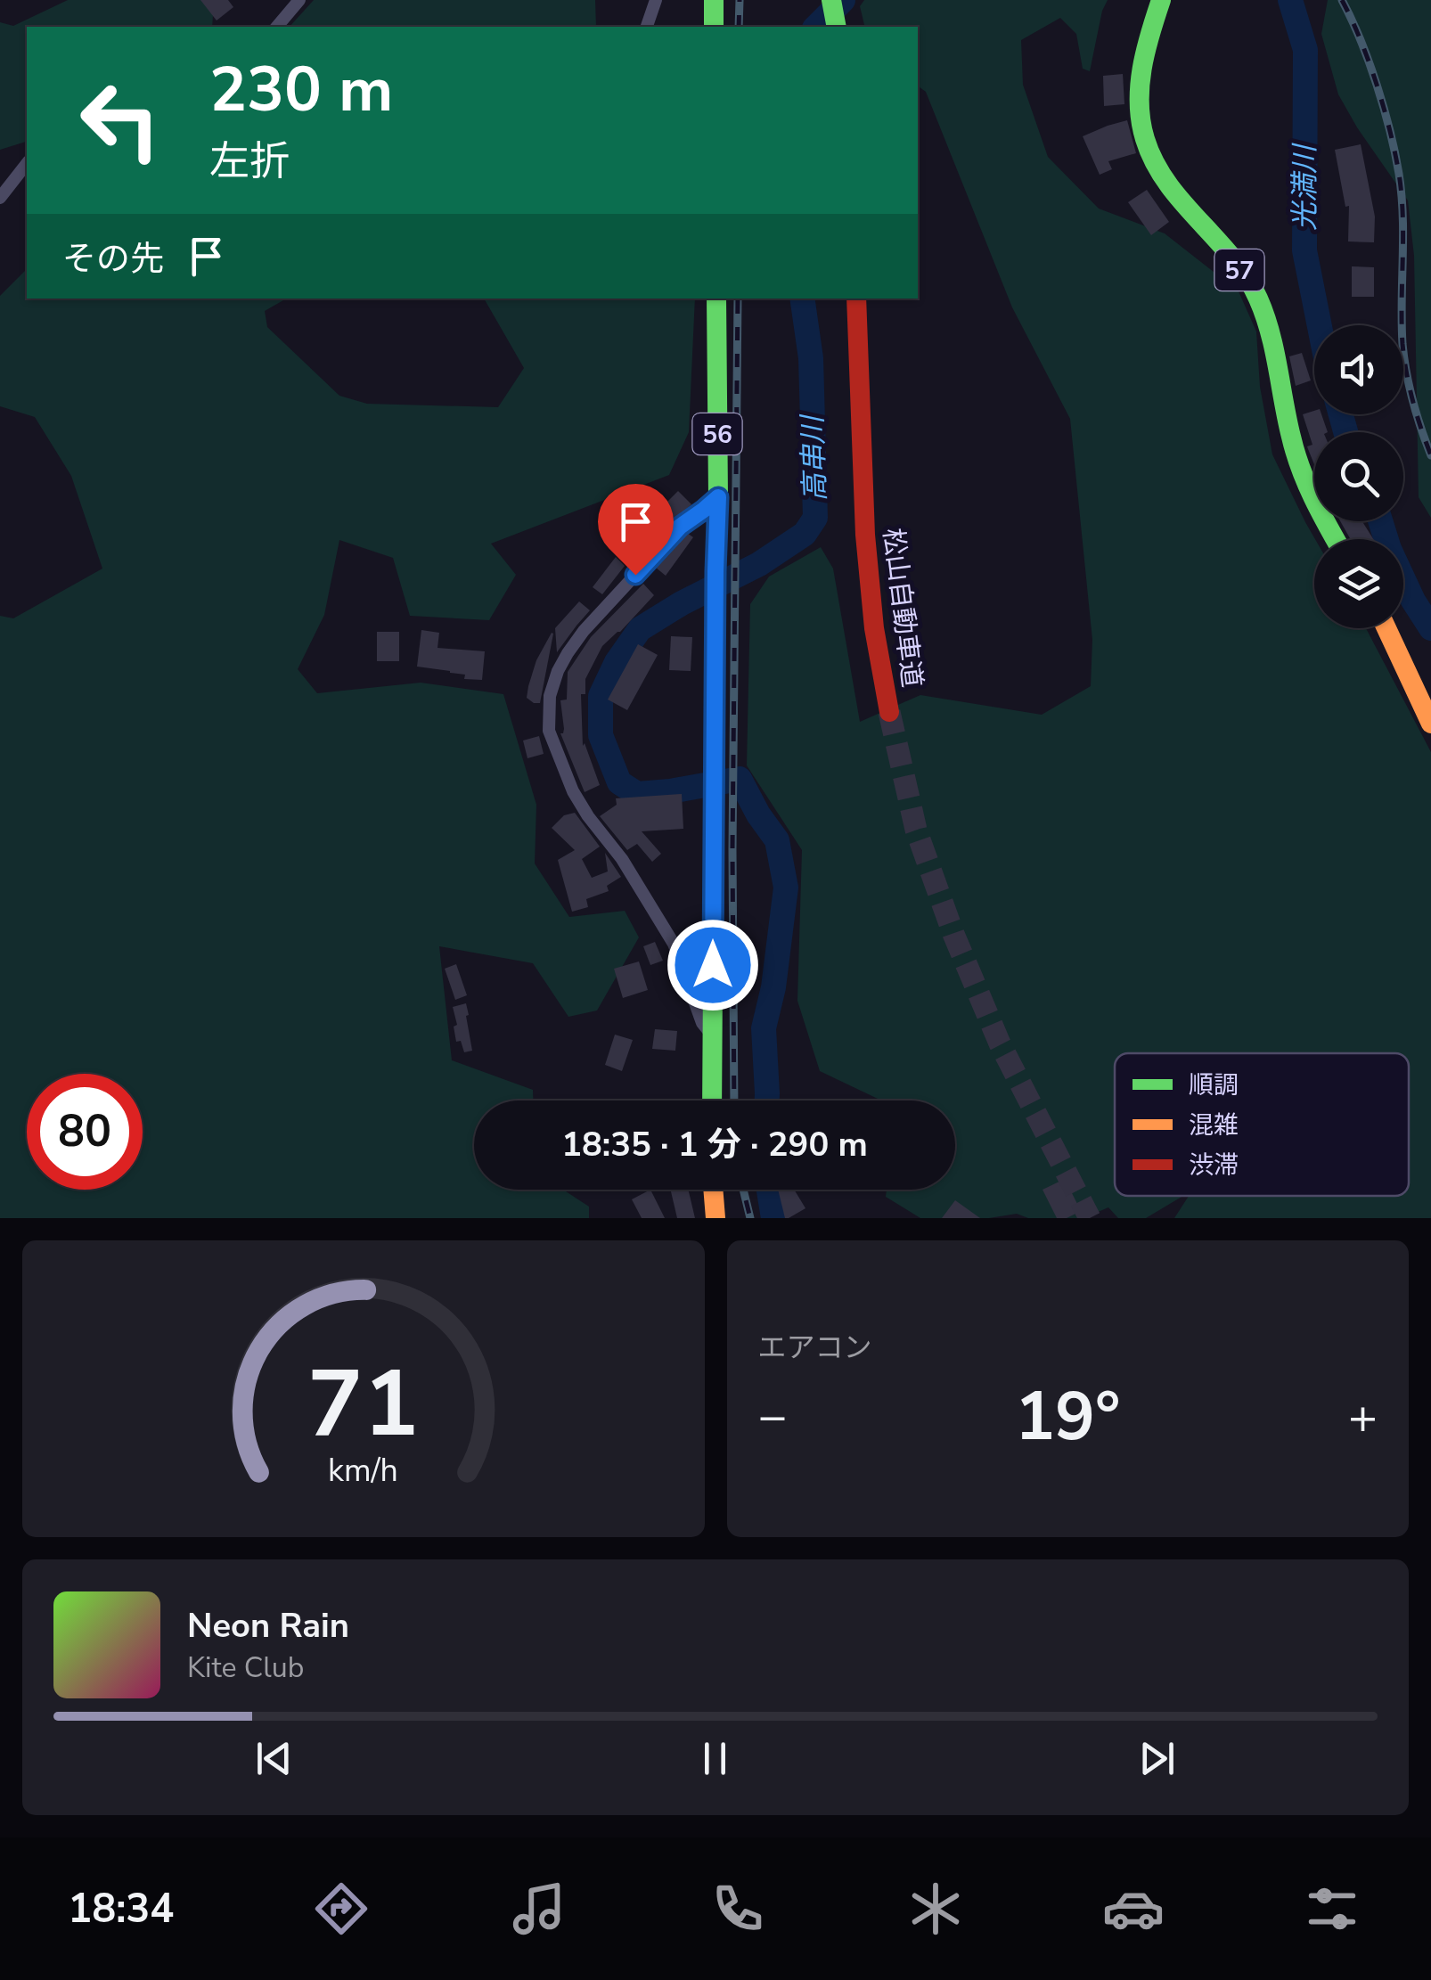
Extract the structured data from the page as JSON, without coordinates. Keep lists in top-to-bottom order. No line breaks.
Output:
{"streets":{"main road":["57","56","松山自動車道"]},"water":["光満川","高串川"],"legend":["順調","混雑","渋滞"],"page":{"turn":["230 m","左折"],"then":"その先","limit":"80","trip":"18:35 · 1 分 · 290 m","tile":"エアコン","heat":["−","19°","+"],"song":["Neon Rain","Kite Club"],"tabs":"18:34","gauge":["71","km/h"]}}
